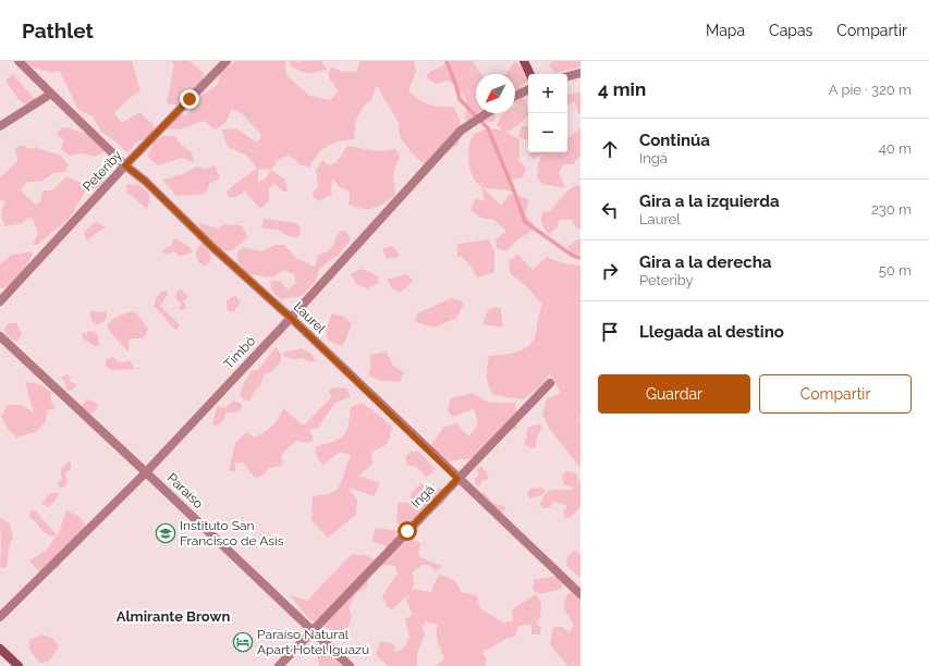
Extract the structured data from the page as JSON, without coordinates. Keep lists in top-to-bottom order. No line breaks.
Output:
{"streets":{"street":["Peteriby","Laurel","Timbó","Paraíso","Ingá"]},"crossings":[["Peteriby","Laurel"],["Laurel","Timbó"],["Laurel","Ingá"],["Timbó","Paraíso"],["Paraíso","Ingá"]],"districts":["Almirante Brown"],"places":{"school or university":["Instituto San Francisco de Asís"],"hotel":["Paraíso Natural Apart Hotel Iguazú"]},"north":"bottom left","page":{"header":"Pathlet","nav":["Mapa","Capas","Compartir"],"heading":["4 min","A pie · 320 m"],"map_buttons":["+","−"],"list":[["Continúa","Ingá","40 m"],["Gira a la izquierda","Laurel","230 m"],["Gira a la derecha","Peteriby","50 m"],"Llegada al destino"],"buttons":["Guardar","Compartir"]}}
